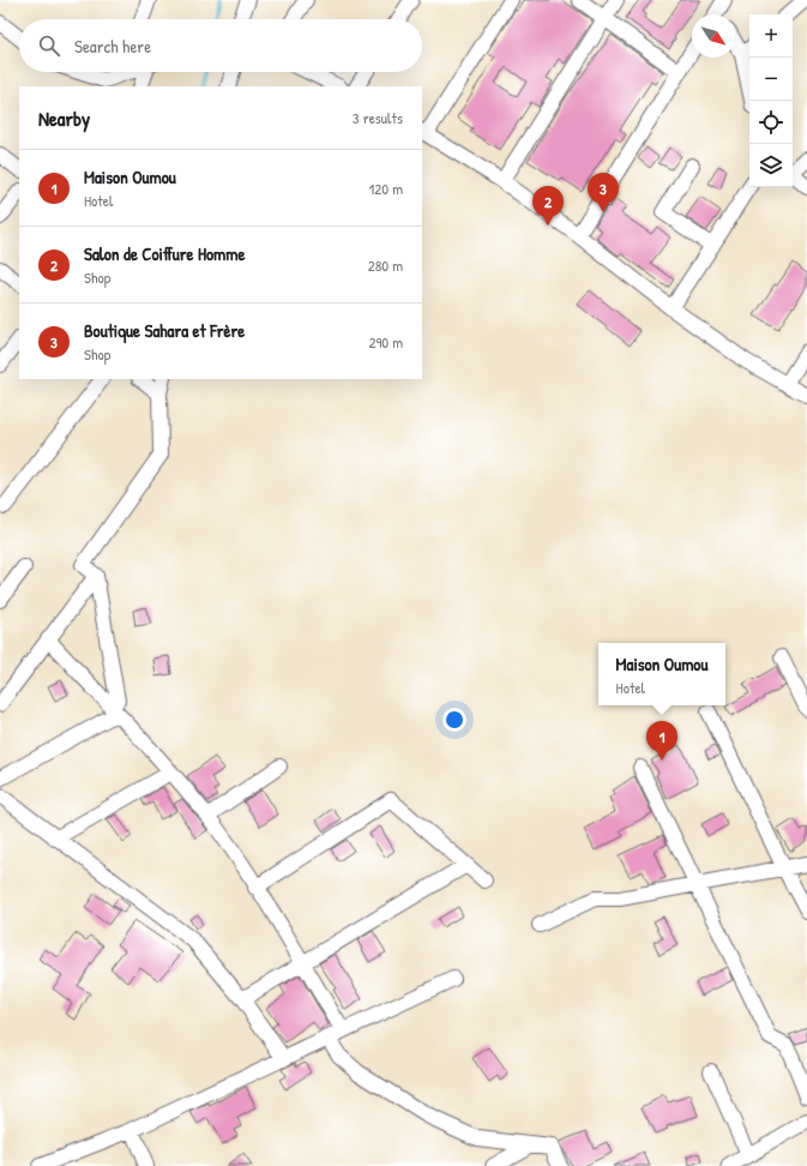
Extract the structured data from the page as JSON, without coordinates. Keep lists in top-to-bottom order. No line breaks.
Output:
{"north":"bottom right","page":{"map_buttons":["+","−"],"search":"Search here","heading":["Nearby","3 results"],"list":[{"mark":"1","name":"Maison Oumou","note":"Hotel","value":"120 m"},{"mark":"2","name":"Salon de Coiffure Homme","note":"Shop","value":"280 m"},{"mark":"3","name":"Boutique Sahara et Frère","note":"Shop","value":"290 m"}],"pins":["3","2","1"],"popup":["Maison Oumou","Hotel"]}}
